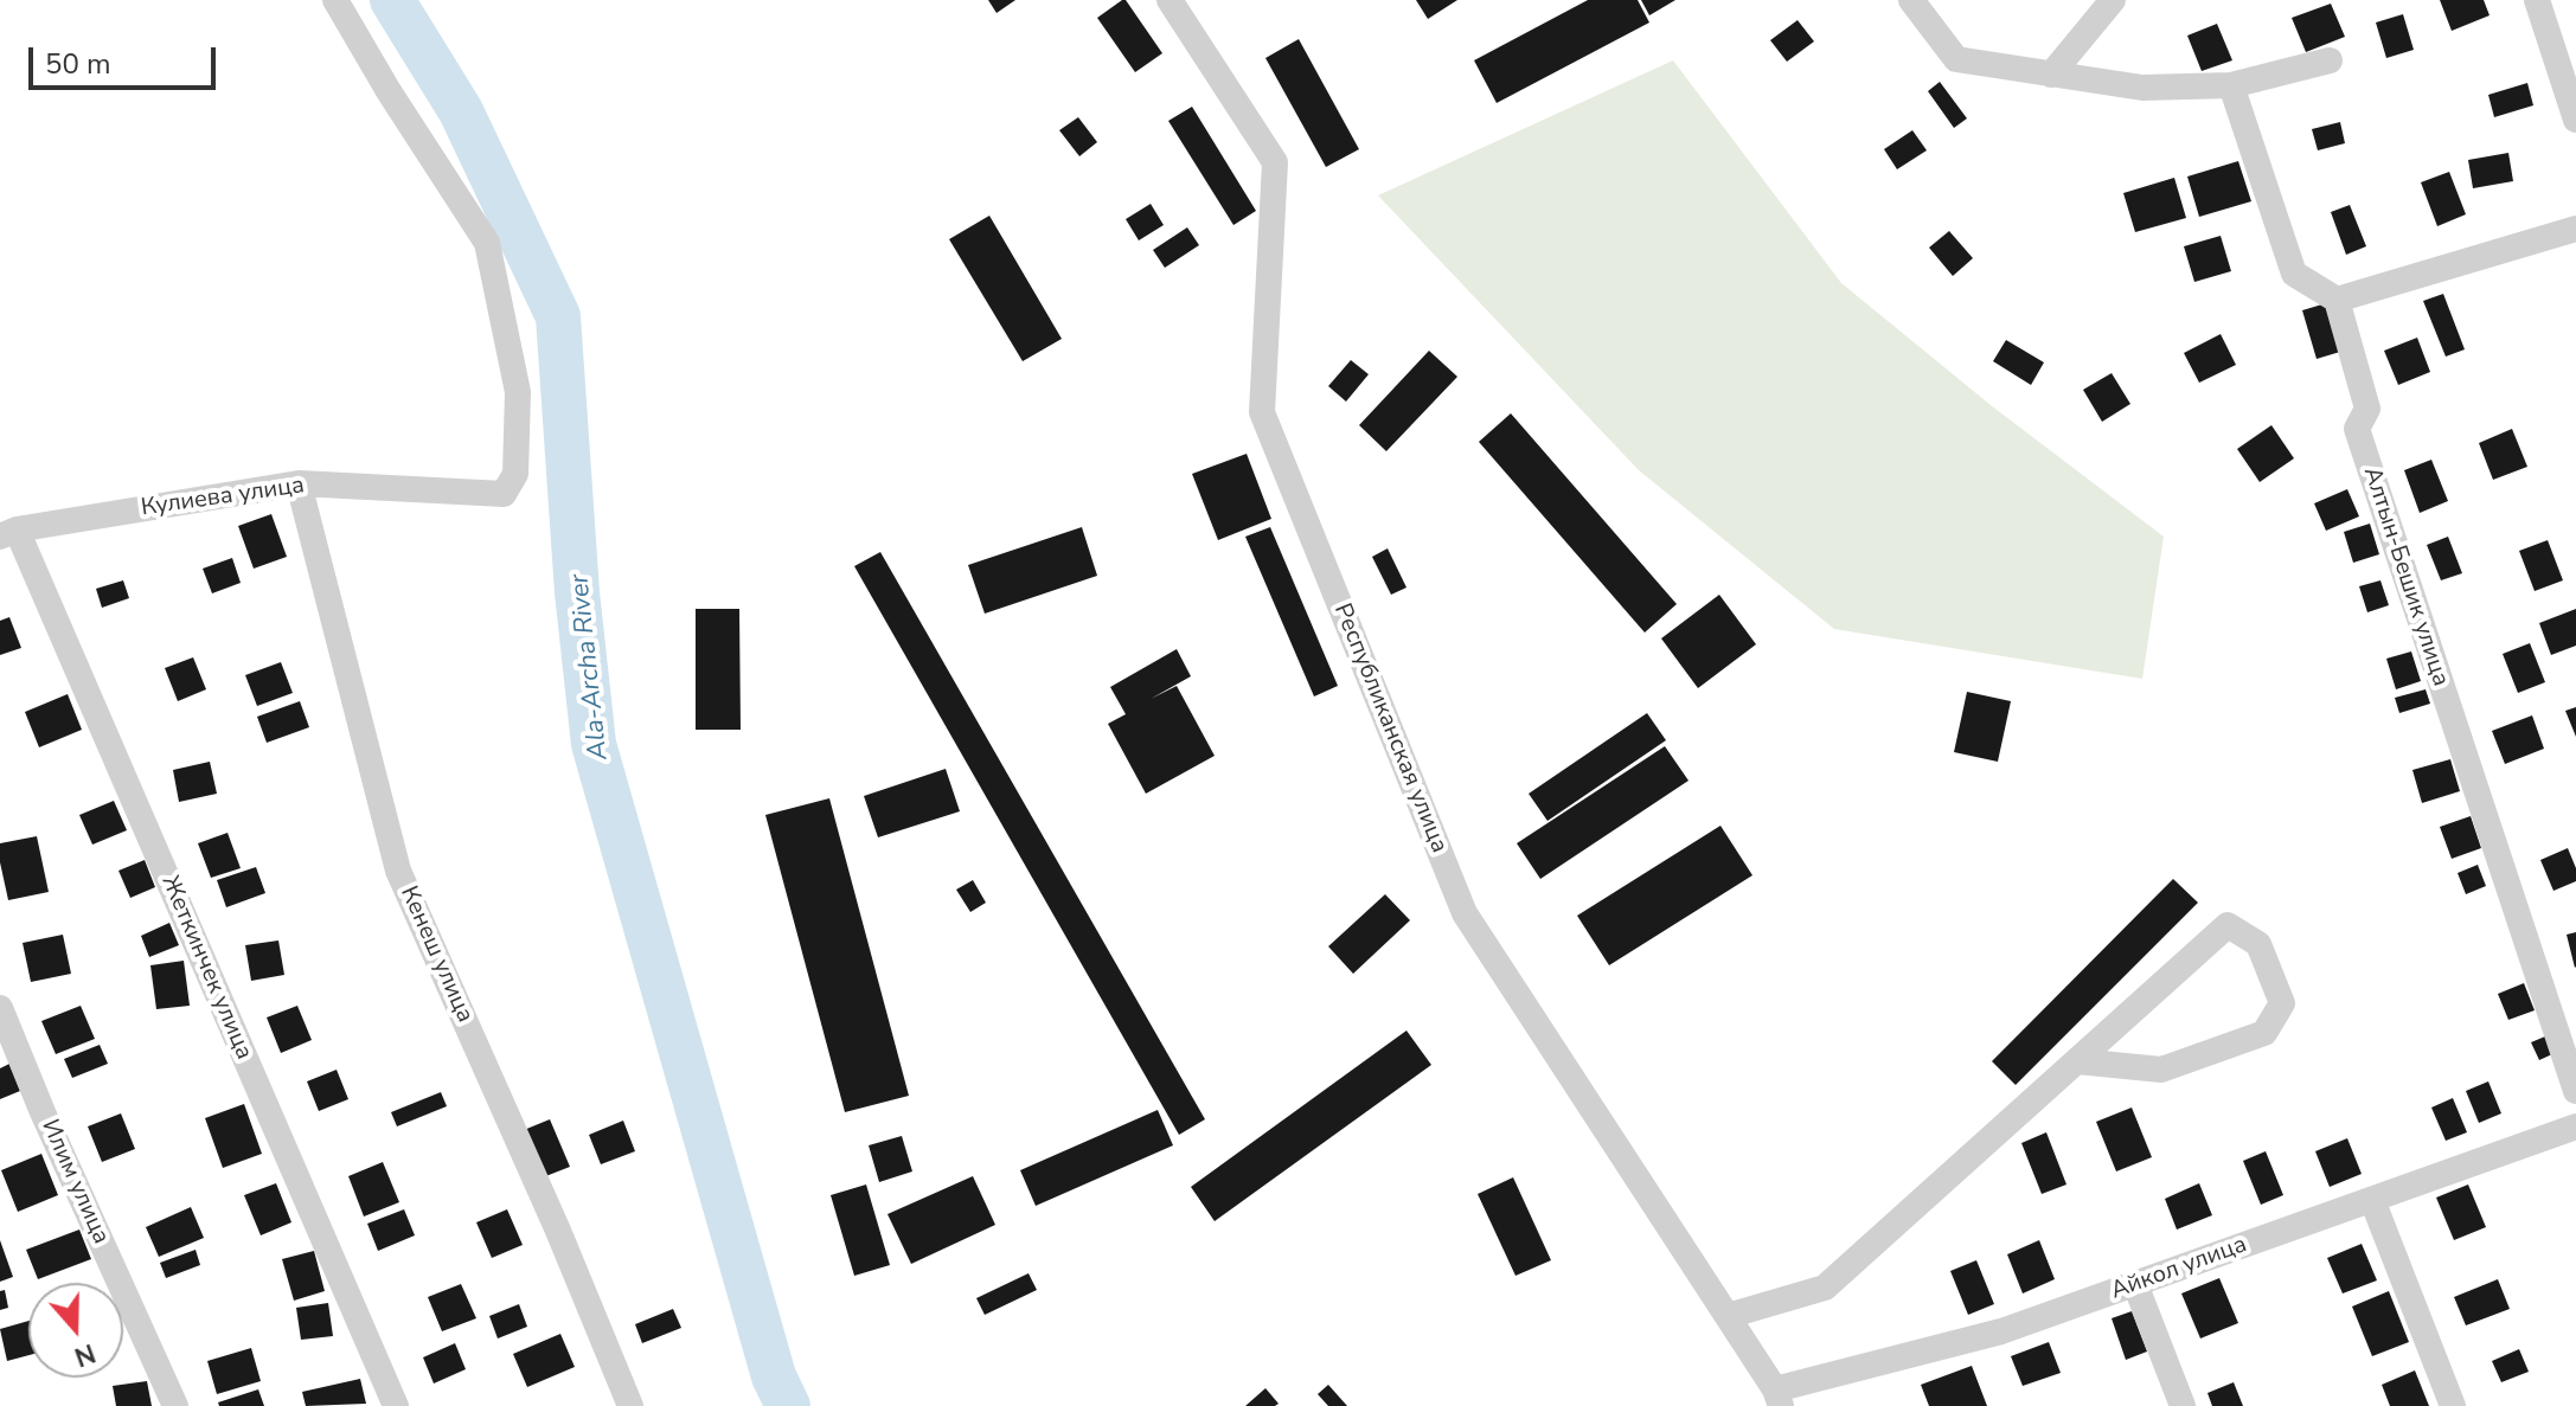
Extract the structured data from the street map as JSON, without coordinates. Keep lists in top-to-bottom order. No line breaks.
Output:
{"streets":{"street":["Кулиева улица","Алтын-Бешик улица","Республиканская улица","Кенеш улица","Жеткинчек улица","Илим улица","Айкол улица"]},"crossings":[["Кулиева улица","Кенеш улица"],["Кулиева улица","Жеткинчек улица"],["Республиканская улица","Айкол улица"]],"water":["Ala-Archa River"],"scale_bar":"50 m","north":"bottom"}
